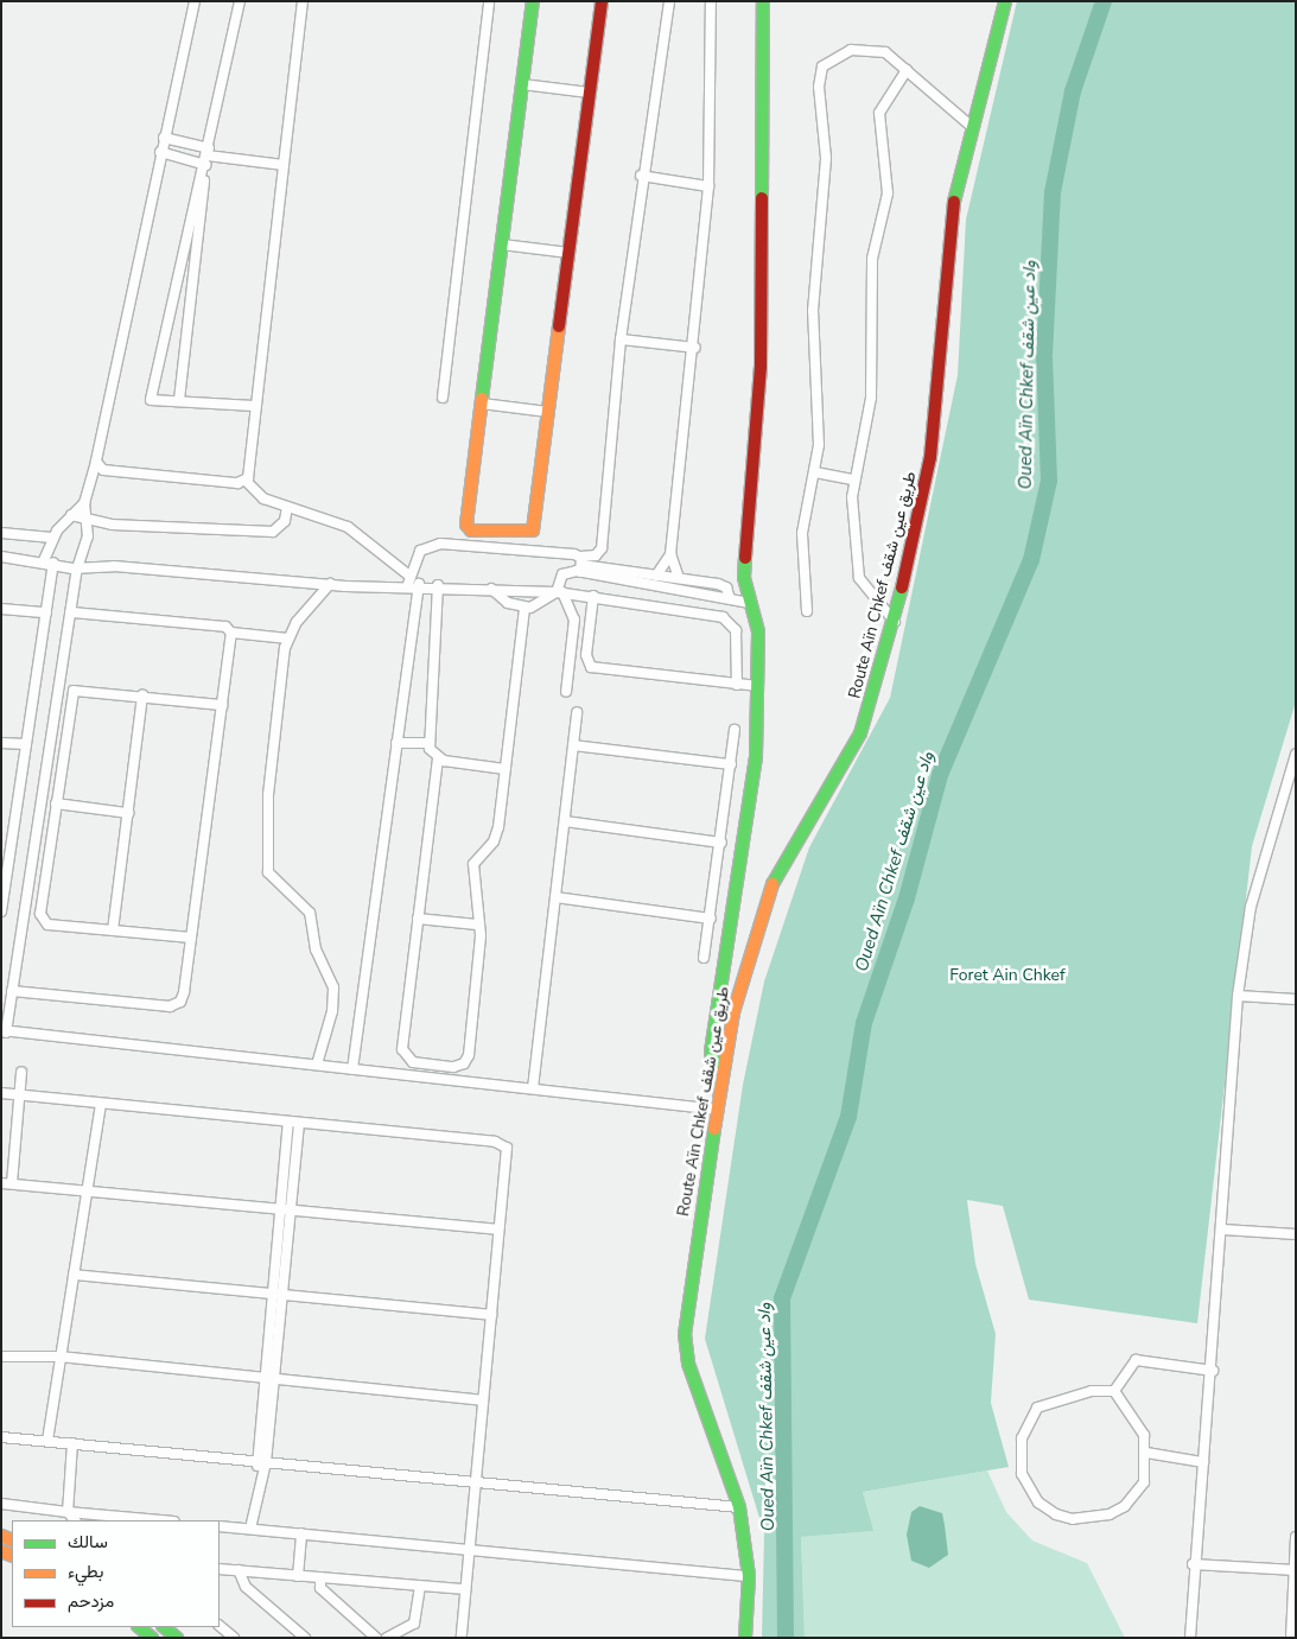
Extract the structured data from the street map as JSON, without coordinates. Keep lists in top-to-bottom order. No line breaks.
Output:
{"streets":{"main road":["Route Aïn Chkef طريق عين شقف"]},"water":["Oued Aïn Chkef واد عين شقف"],"parks":["Foret Ain Chkef"],"legend":["سالك","بطيء","مزدحم"]}
